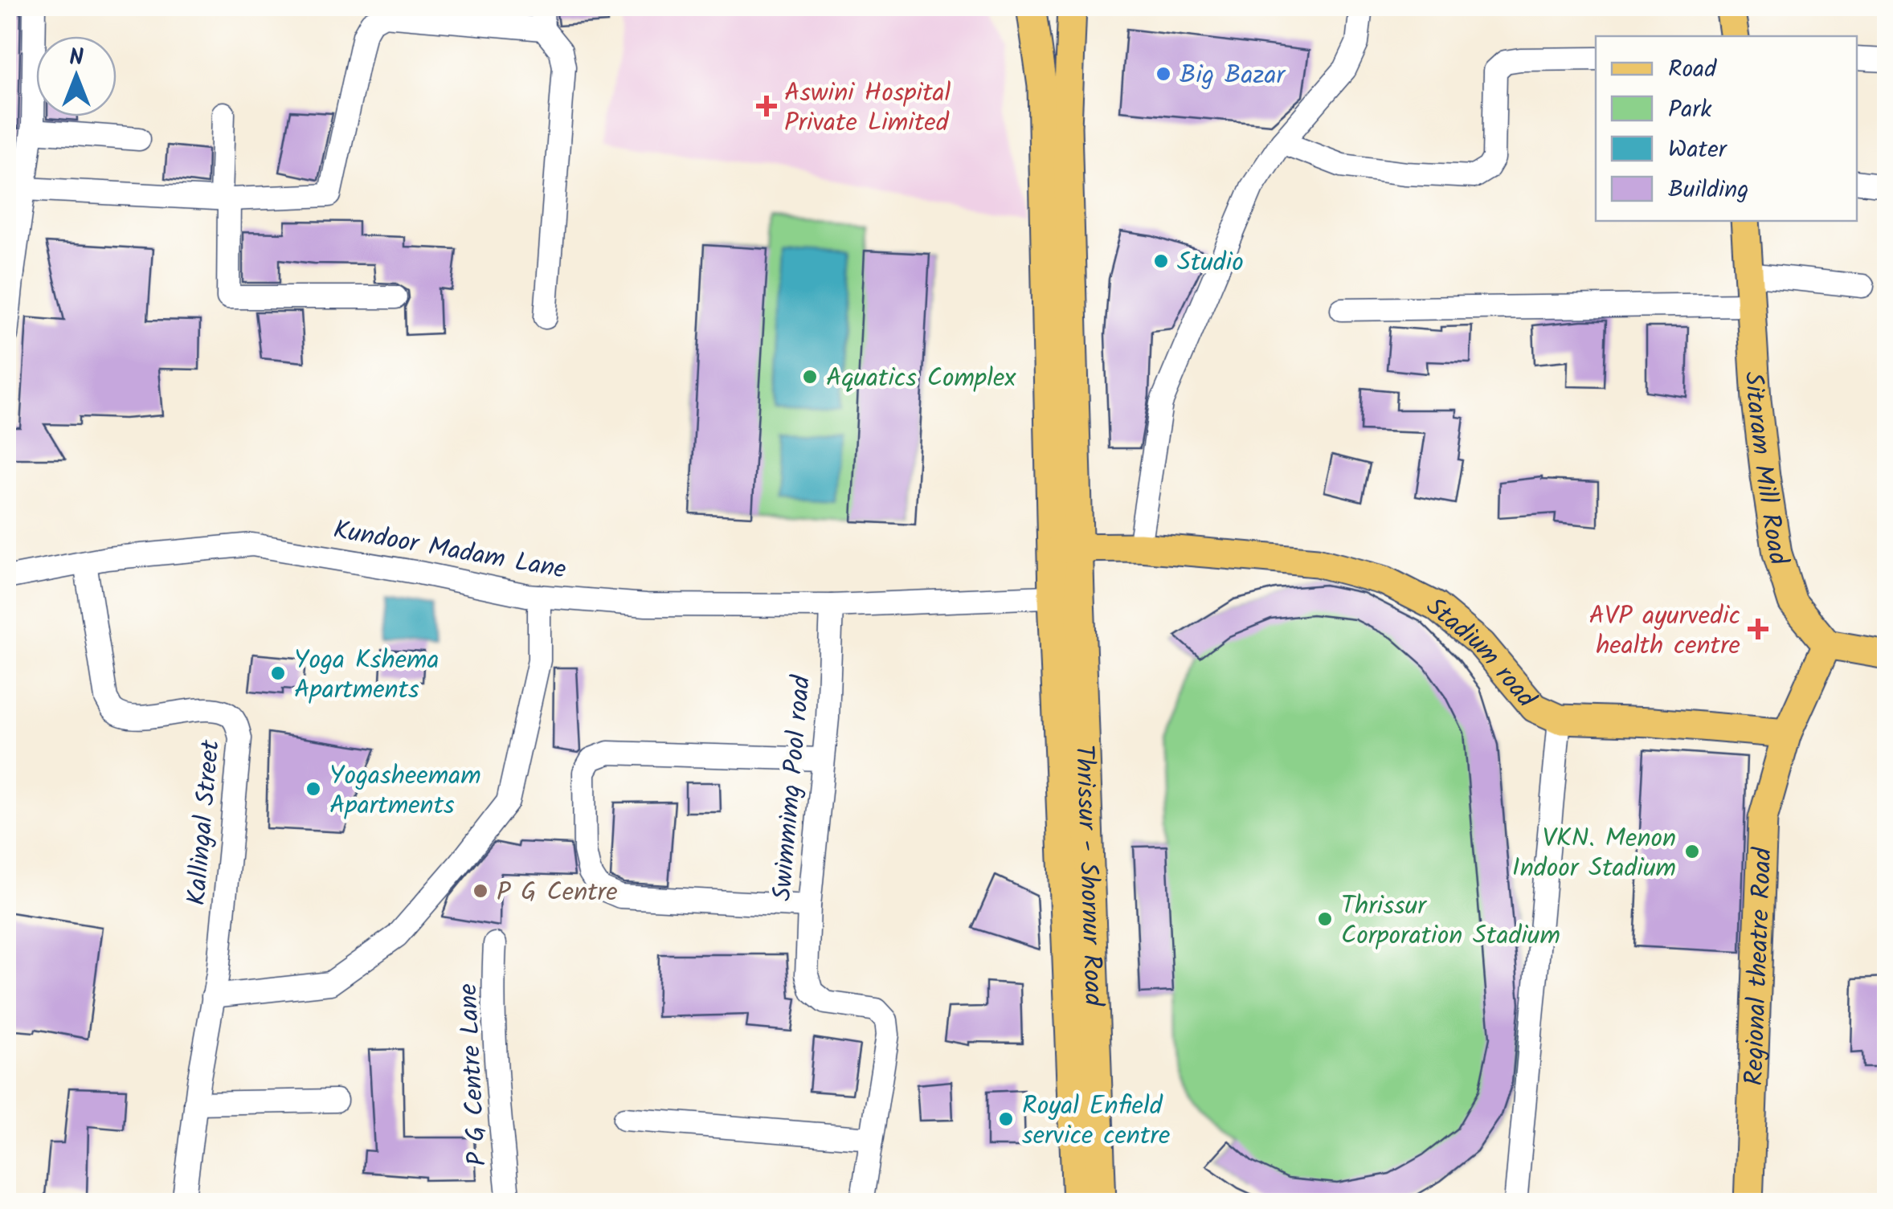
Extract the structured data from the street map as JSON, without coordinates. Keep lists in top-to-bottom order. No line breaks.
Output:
{"streets":{"main road":["Sitaram Mill Road","Stadium road","Thrissur - Shornur Road","Regional theatre Road"],"street":["Kundoor Madam Lane","Swimmimg Pool road","Kallingal Street","P G Centre Lane"]},"crossings":[["Kundoor Madam Lane","Swimmimg Pool road"],["Kundoor Madam Lane","Kallingal Street"],["Kundoor Madam Lane","Thrissur - Shornur Road"],["Stadium road","Thrissur - Shornur Road"],["Stadium road","Regional theatre Road"]],"places":{"other":["Big Bazar","Studio","Aquatics Complex","Yoga Kshema Apartments","Yogasheemam Apartments","VKN. Menon Indoor Stadium","P G Centre","Thrissur Corporation Stadium","Royal Enfield service centre"],"health":["Aswini Hospital Private Limited","AVP ayurvedic health centre"]},"legend":["Road","Park","Water","Building"],"north":"top"}
